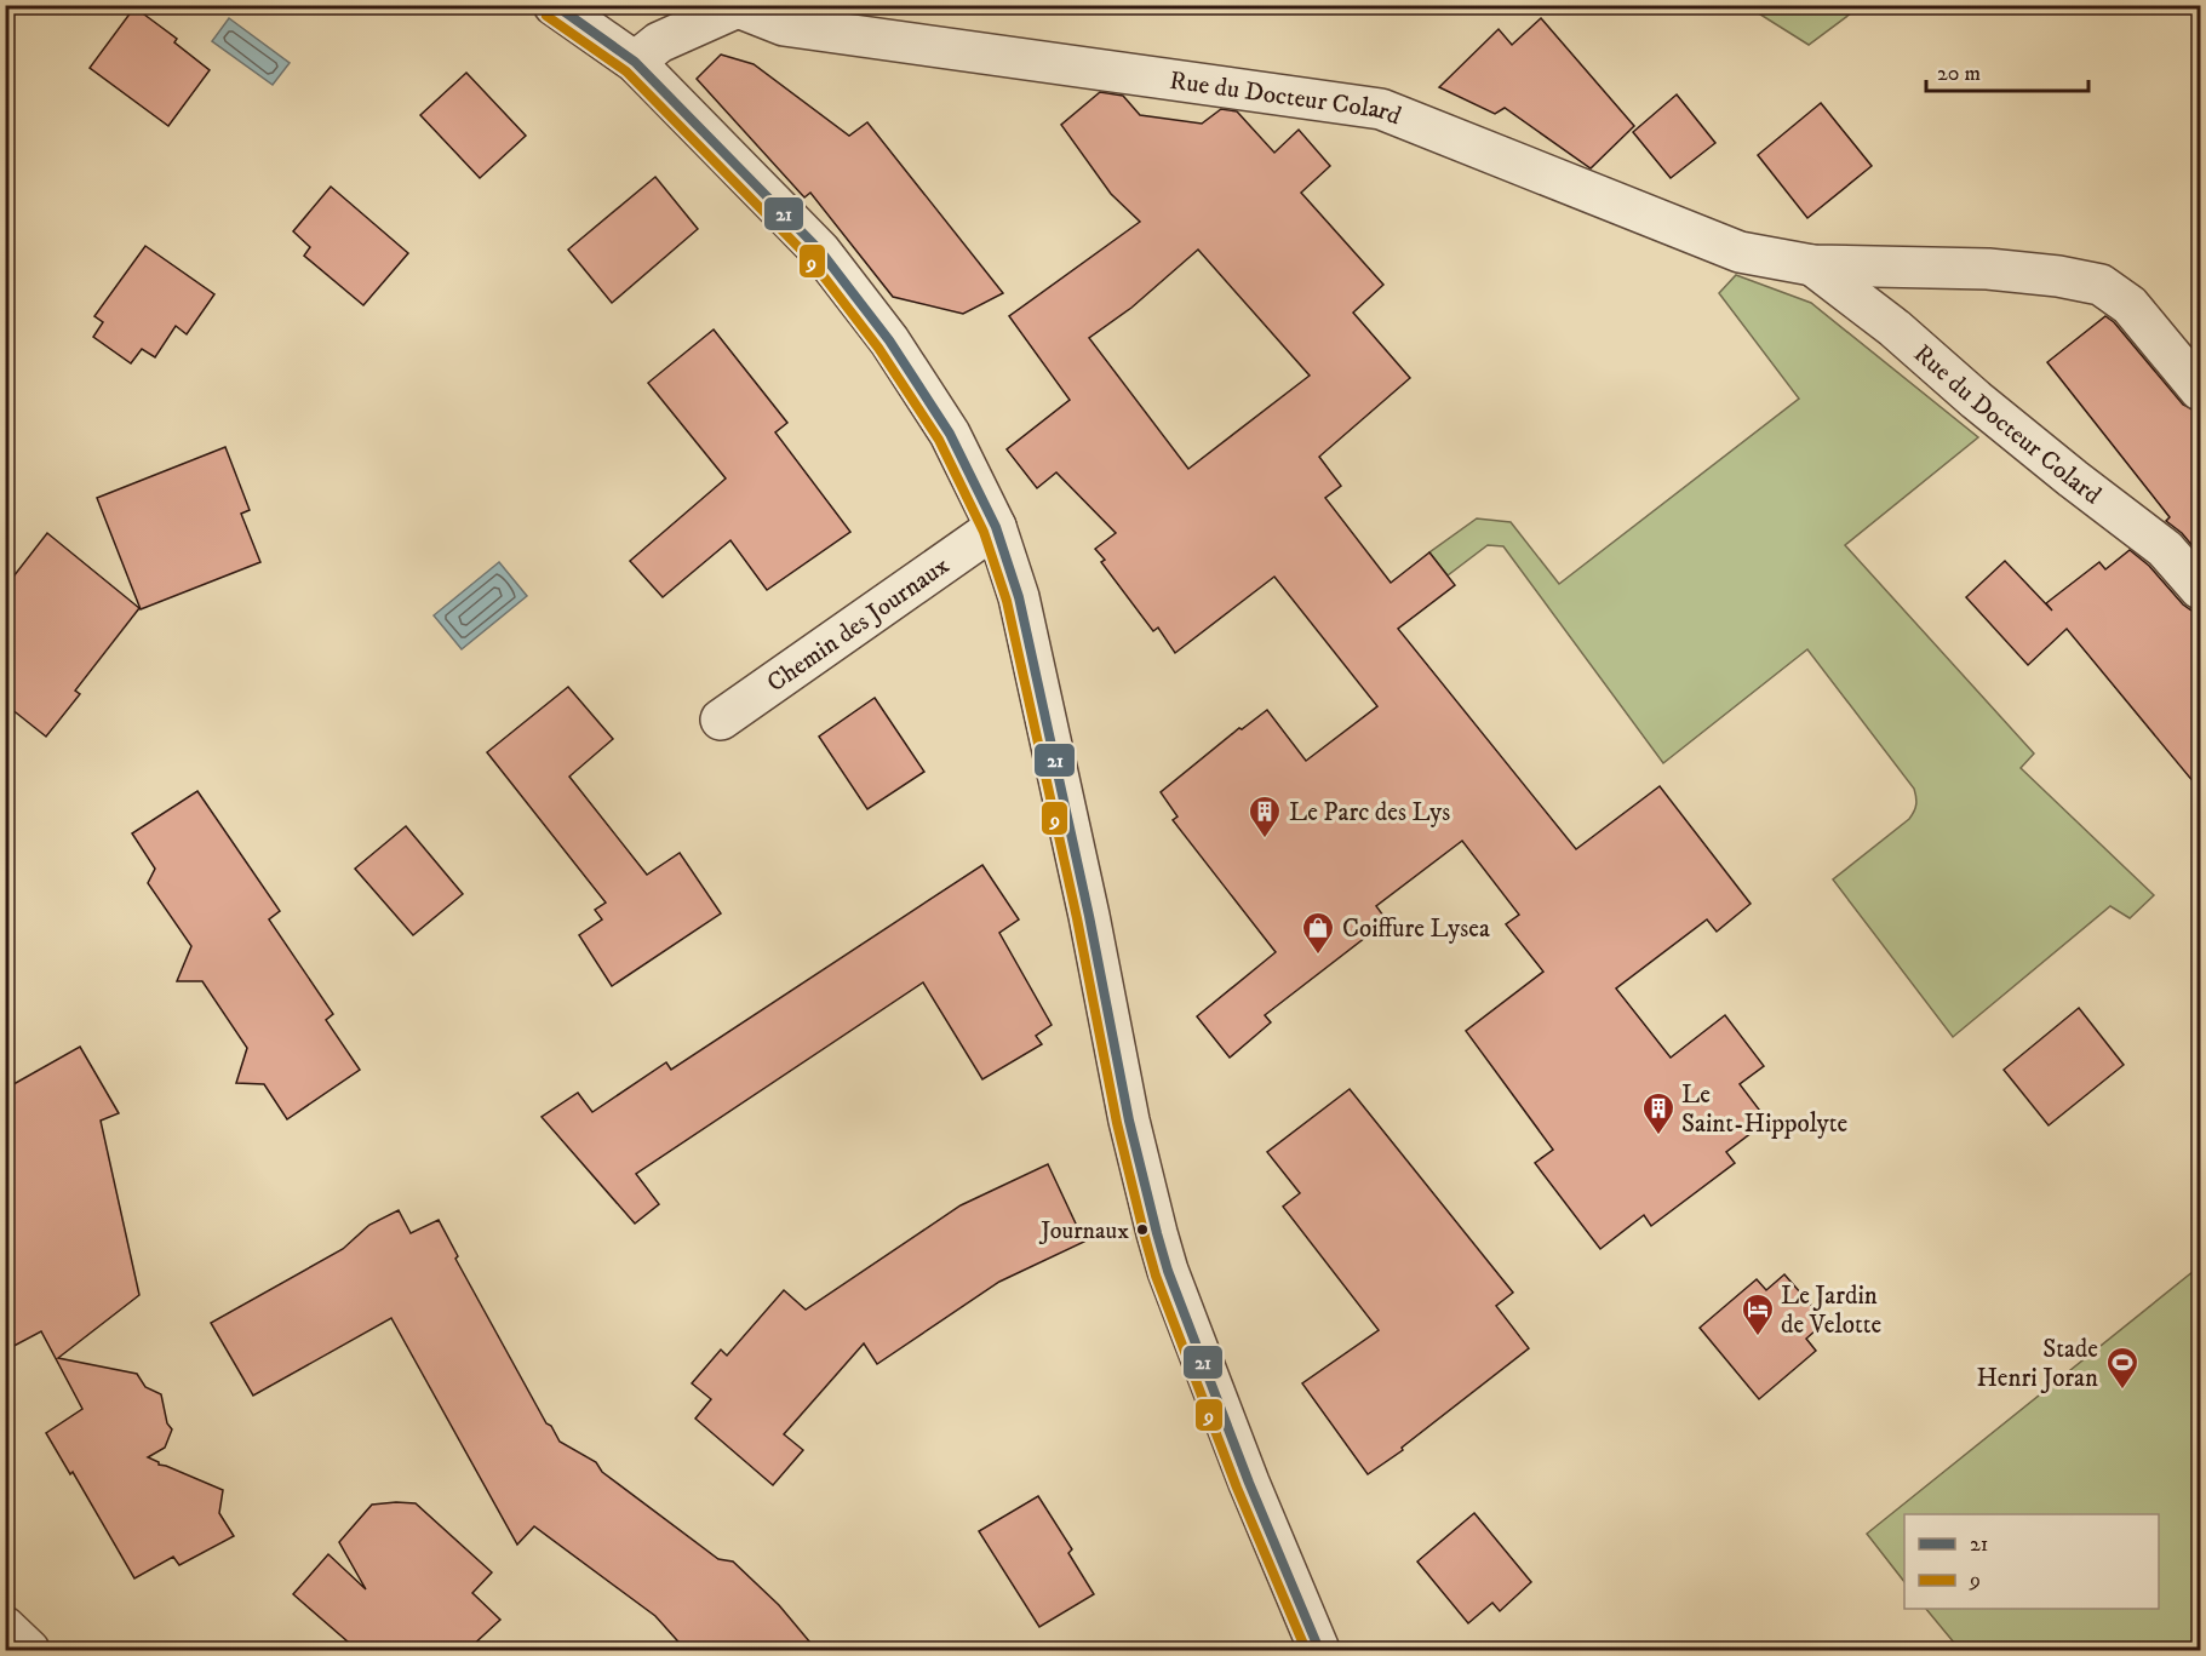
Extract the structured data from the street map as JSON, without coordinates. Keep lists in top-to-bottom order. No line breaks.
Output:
{"streets":{"street":["Rue du Docteur Colard","Chemin des Journaux"]},"places":{"building":["Le Parc des Lys","Le Saint-Hippolyte"],"shop":["Coiffure Lysea"],"other":["Journaux"],"hotel":["Le Jardin de Velotte"],"sports":["Stade Henri Joran"]},"lines":["transit line 21","transit line 9"],"legend":["21","9"],"scale_bar":"20 m"}
